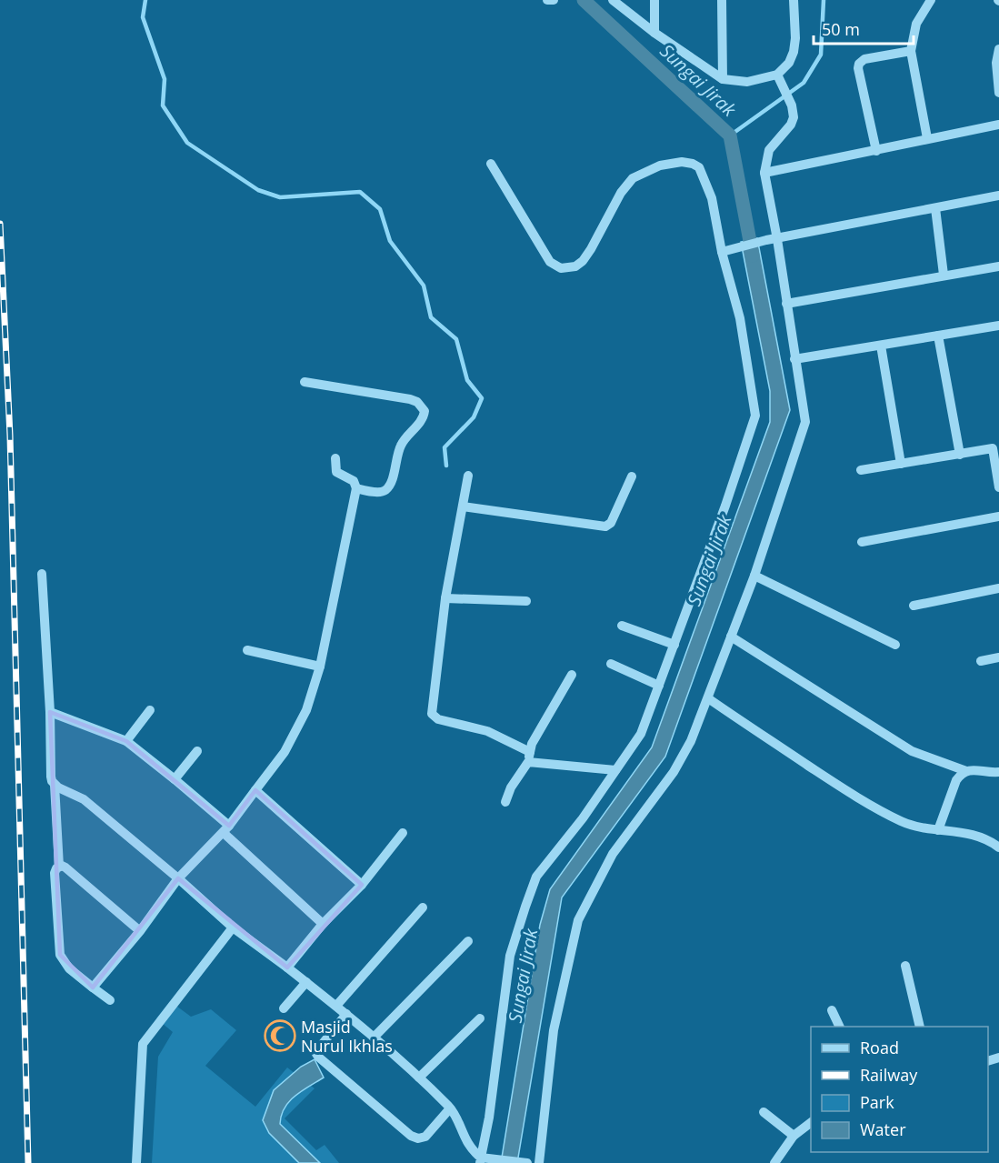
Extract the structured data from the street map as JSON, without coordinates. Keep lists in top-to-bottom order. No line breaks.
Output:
{"water":["Sungai Jirak"],"places":{"mosque":["Masjid Nurul Ikhlas"]},"legend":["Road","Railway","Park","Water"],"scale_bar":"50 m"}
